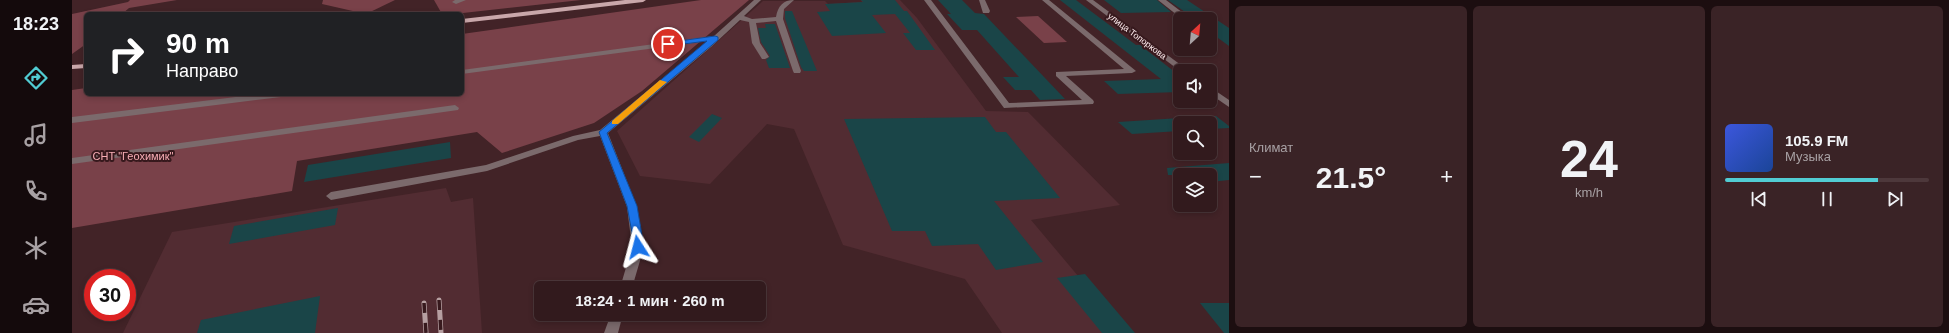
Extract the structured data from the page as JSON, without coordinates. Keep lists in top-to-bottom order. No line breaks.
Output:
{"streets":{"street":["улица Топоркова"]},"parks":["СНТ \"Геохимик\""],"north":"top right","page":{"tabs":"18:23","tile":["Климат",["24","km/h"]],"turn":["90 m","Направо"],"song":["105.9 FM","Музыка"],"heat":["−","21.5°","+"],"limit":"30","trip":"18:24 · 1 мин · 260 m"}}
